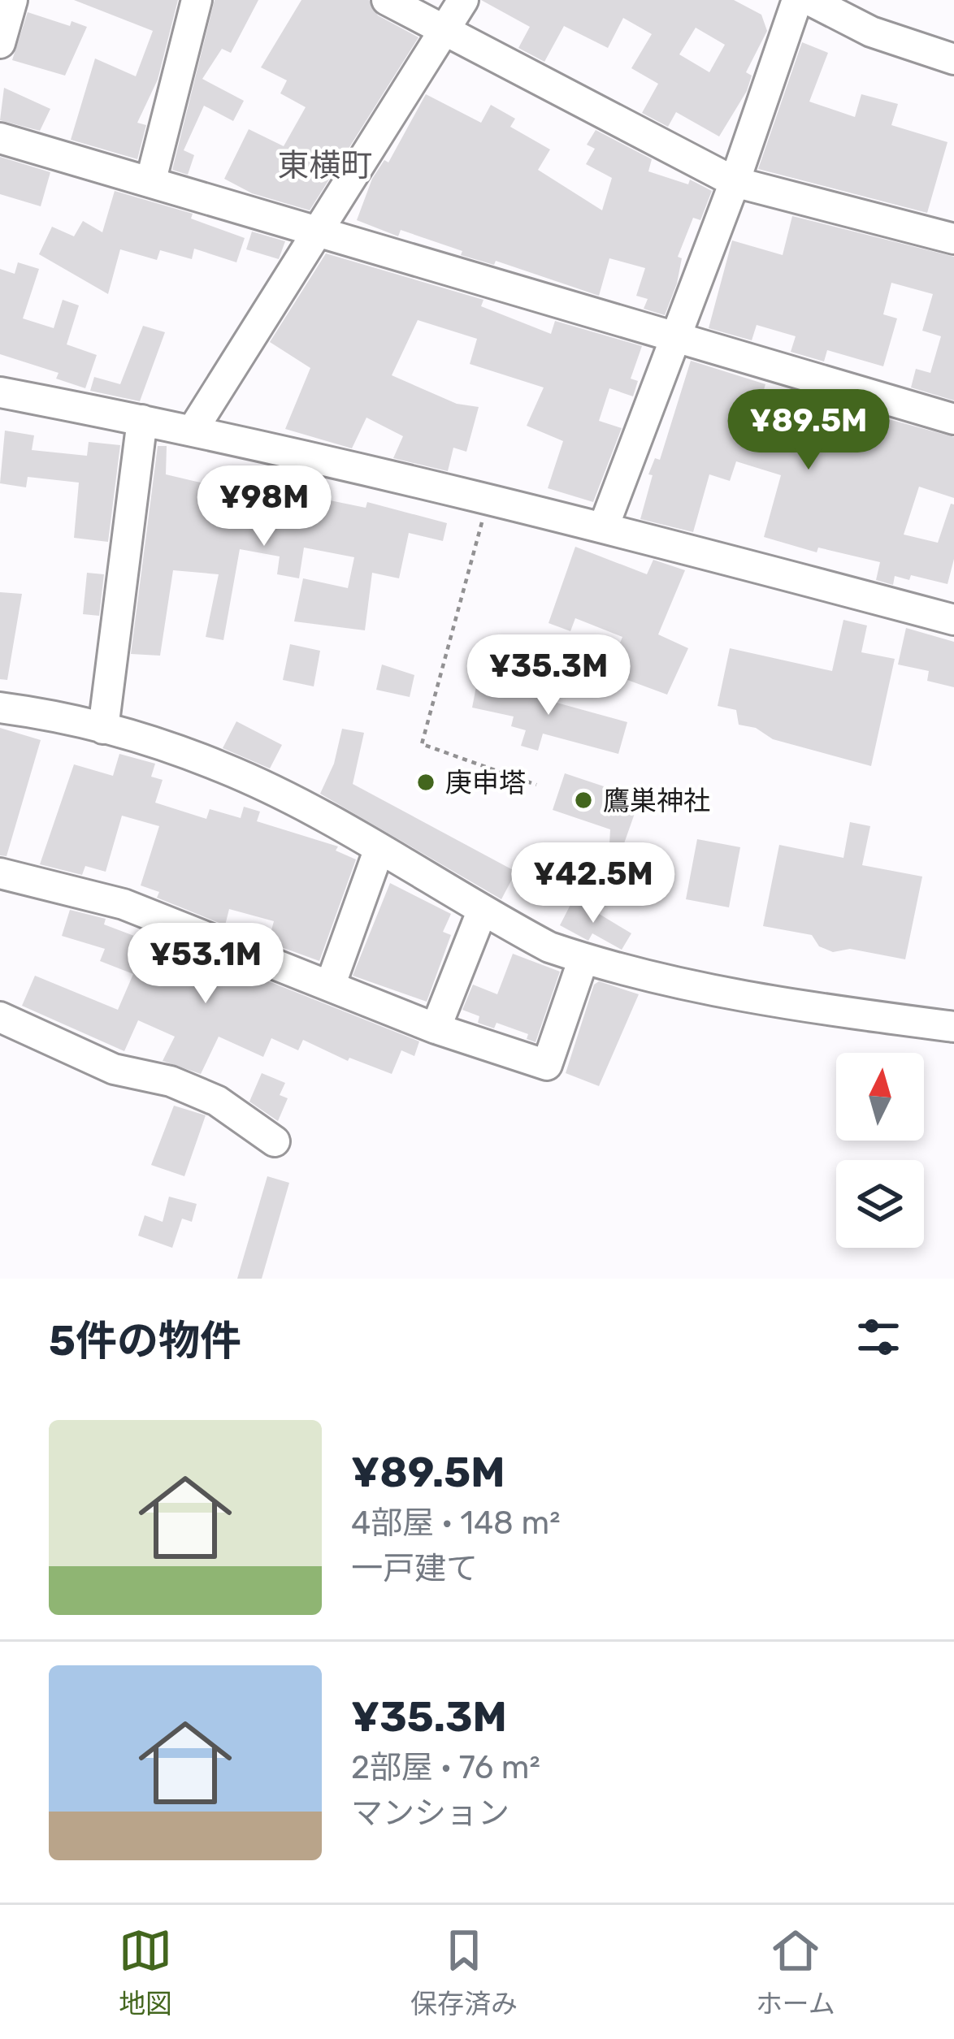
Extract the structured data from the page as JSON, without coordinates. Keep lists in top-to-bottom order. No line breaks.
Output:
{"districts":["東横町"],"places":["庚申塔","鷹巣神社"],"north":"top","page":{"price":["¥89.5M","¥98M","¥35.3M","¥42.5M","¥53.1M"],"heading":"5件の物件","list":[{"name":"¥89.5M","note":"4部屋 · 148 m² · 一戸建て"},{"name":"¥35.3M","note":"2部屋 · 76 m² · マンション"}],"tabs":["地図","保存済み","ホーム"]}}
